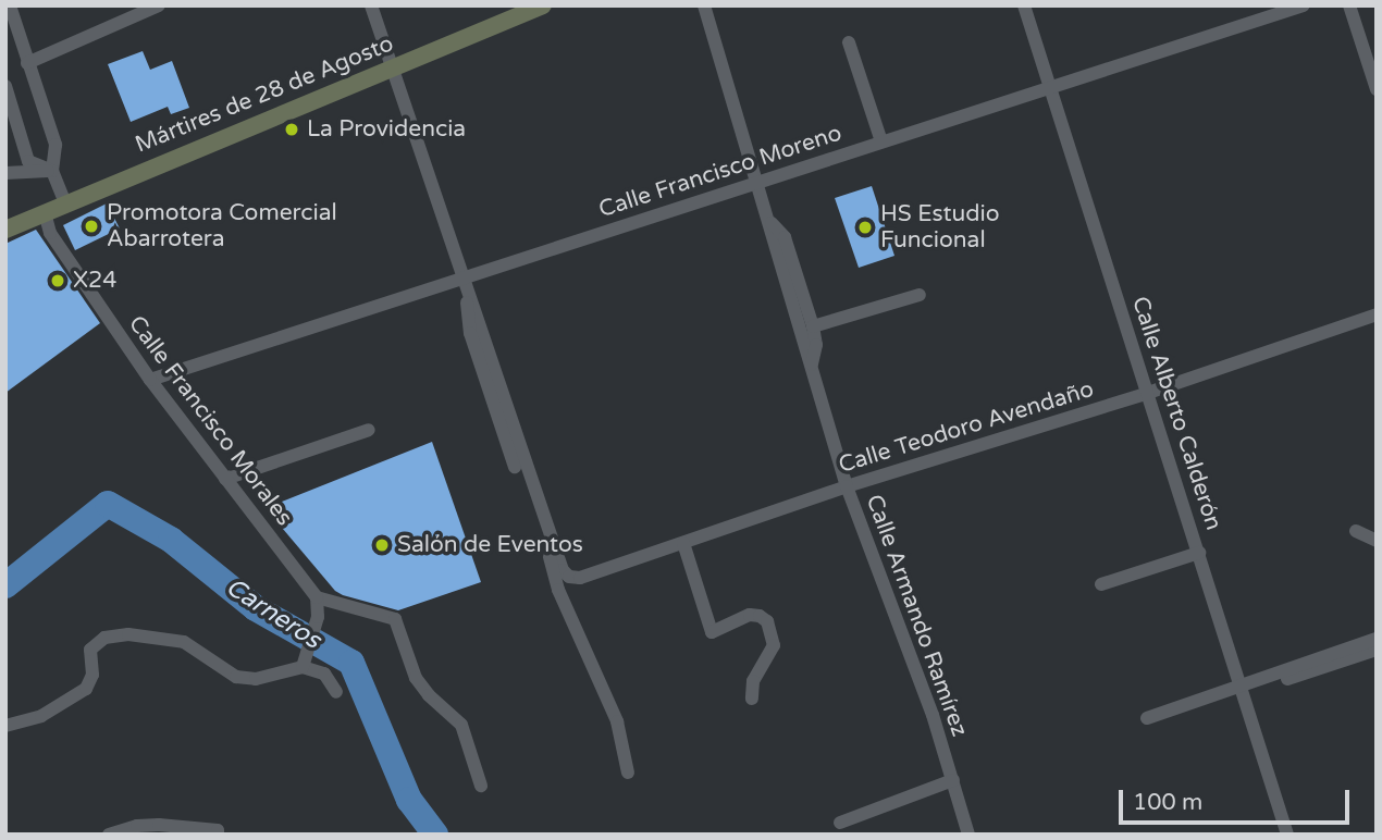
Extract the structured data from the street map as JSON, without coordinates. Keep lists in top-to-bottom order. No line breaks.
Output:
{"streets":{"main road":["Mártires de 28 de Agosto"],"street":["Calle Francisco Moreno","Calle Alberto Calderón","Calle Francisco Morales","Calle Teodoro Avendaño","Calle Armando Ramírez"]},"crossings":[["Mártires de 28 de Agosto","Calle Francisco Morales"],["Calle Francisco Moreno","Calle Alberto Calderón"],["Calle Francisco Moreno","Calle Francisco Morales"],["Calle Francisco Moreno","Calle Armando Ramírez"],["Calle Alberto Calderón","Calle Teodoro Avendaño"],["Calle Teodoro Avendaño","Calle Armando Ramírez"]],"water":["Carneros"],"places":["La Providencia","Promotora Comercial Abarrotera","HS Estudio Funcional","X24","Salón de Eventos"],"scale_bar":"100 m"}
